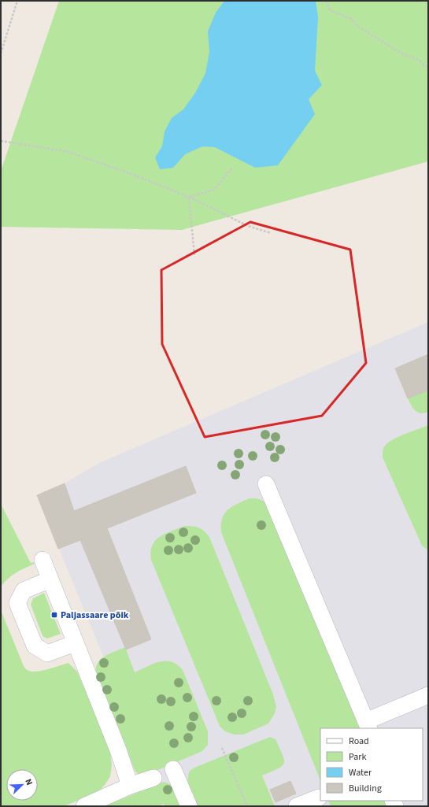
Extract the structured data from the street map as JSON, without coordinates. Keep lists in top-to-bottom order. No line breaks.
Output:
{"places":{"transit":["Paljassaare põik"]},"legend":["Road","Park","Water","Building"],"north":"top right"}
